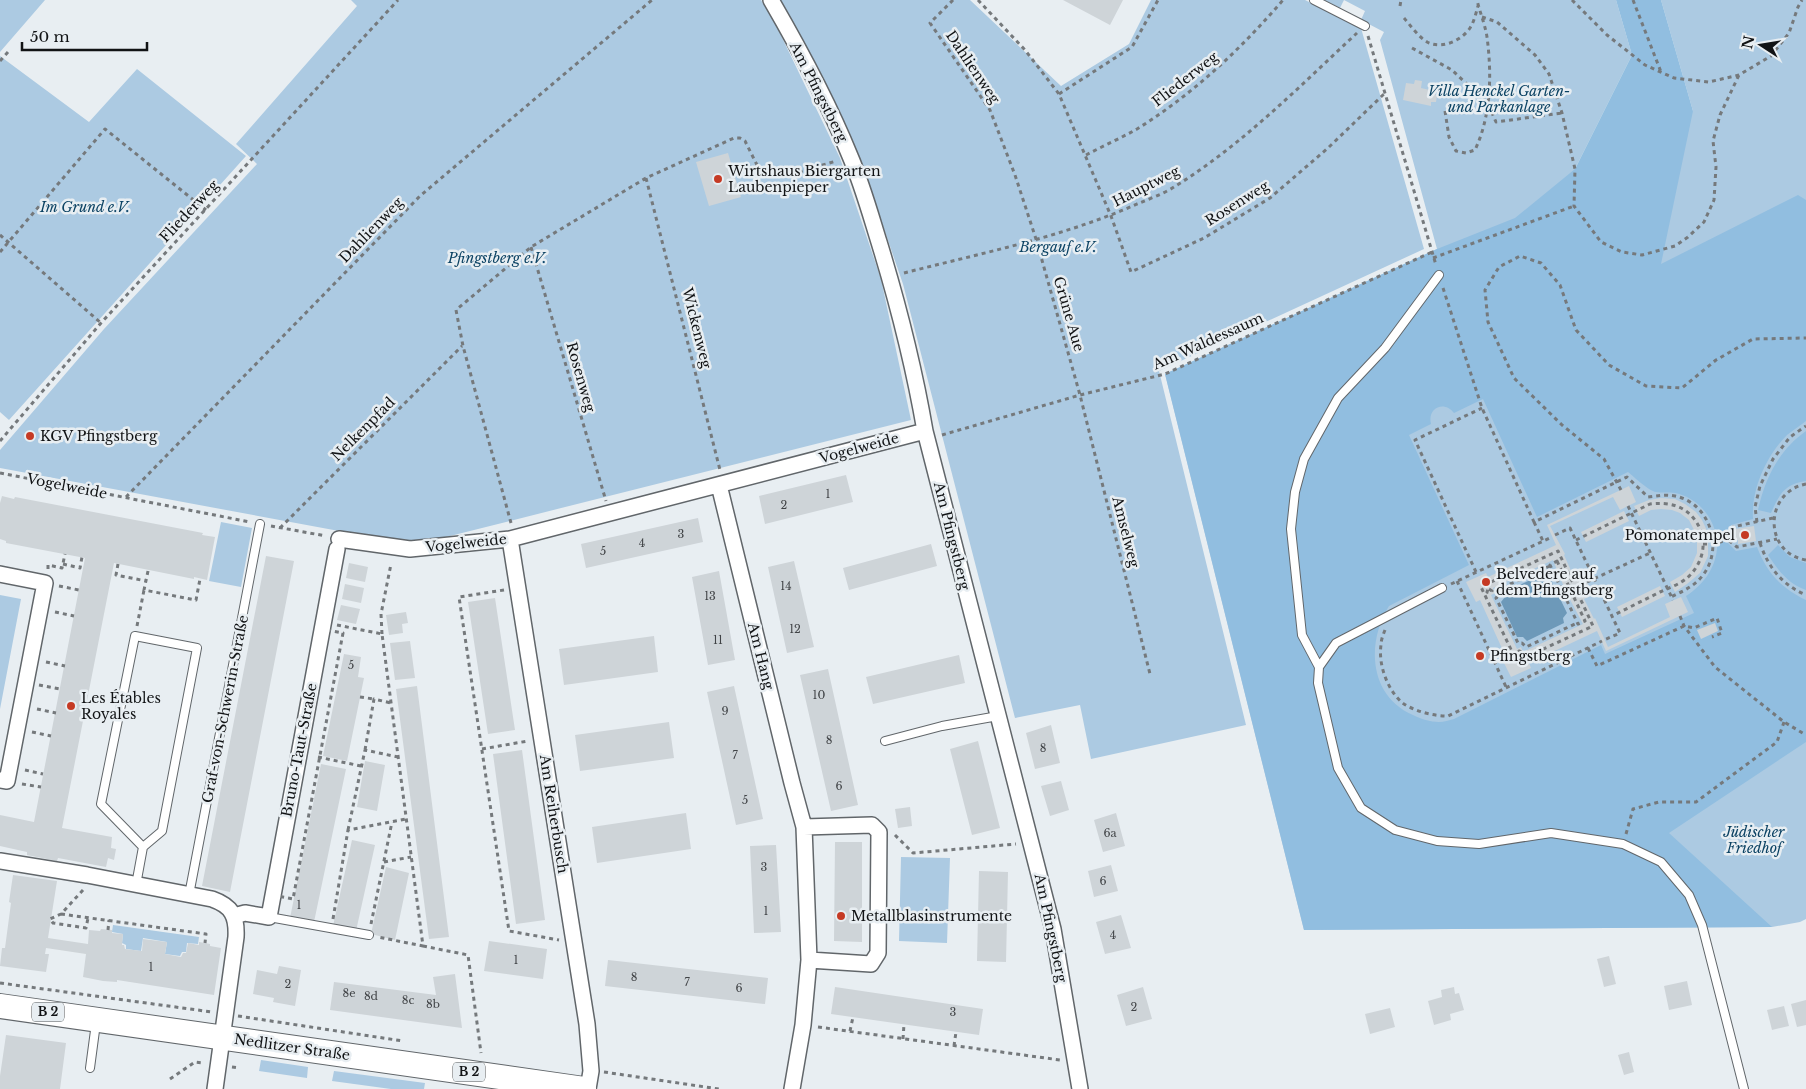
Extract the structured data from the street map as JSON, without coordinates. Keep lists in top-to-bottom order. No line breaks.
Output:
{"streets":{"main road":["B 2","Nedlitzer Straße"],"street":["Am Pfingstberg","Vogelweide","Am Hang","Bruno-Taut-Straße","Am Reiherbusch"],"lane":["Graf-von-Schwerin-Straße"],"path":["Dahlienweg","Fliederweg","Hauptweg","Rosenweg","Grüne Aue","Wickenweg","Am Waldessaum","Nelkenpfad","Amselweg"]},"crossings":[["Dahlienweg","Hauptweg"],["Dahlienweg","Grüne Aue"],["Dahlienweg","Vogelweide"],["Am Pfingstberg","Hauptweg"],["Am Pfingstberg","Am Waldessaum"],["Am Pfingstberg","Vogelweide"],["Hauptweg","Rosenweg"],["Hauptweg","Grüne Aue"],["Rosenweg","Vogelweide"],["Grüne Aue","Am Waldessaum"],["Grüne Aue","Amselweg"],["Wickenweg","Vogelweide"],["Wickenweg","Am Hang"],["Am Waldessaum","Vogelweide"],["Am Waldessaum","Amselweg"],["Nelkenpfad","Vogelweide"],["Vogelweide","Am Hang"],["Vogelweide","Graf-von-Schwerin-Straße"],["Vogelweide","Bruno-Taut-Straße"],["Vogelweide","Am Reiherbusch"]],"parks":["Villa Henckel Garten- und Parkanlage","Im Grund e.V.","Bergauf e.V.","Pfingstberg e.V.","Jüdischer Friedhof"],"places":["Wirtshaus Biergarten Laubenpieper","KGV Pfingstberg","Pomonatempel","Belvedere auf dem Pfingstberg","Pfingstberg","Les Étables Royales","Metallblasinstrumente"],"house_numbers":["1","2","3","4","5","14","13","12","11","5","10","9","8","8","7","6","5","6a","3","6","1","1","4","1","1","8","7","2","6","8e","8d","8c","8b","2","3"],"scale_bar":"50 m","north":"left"}
